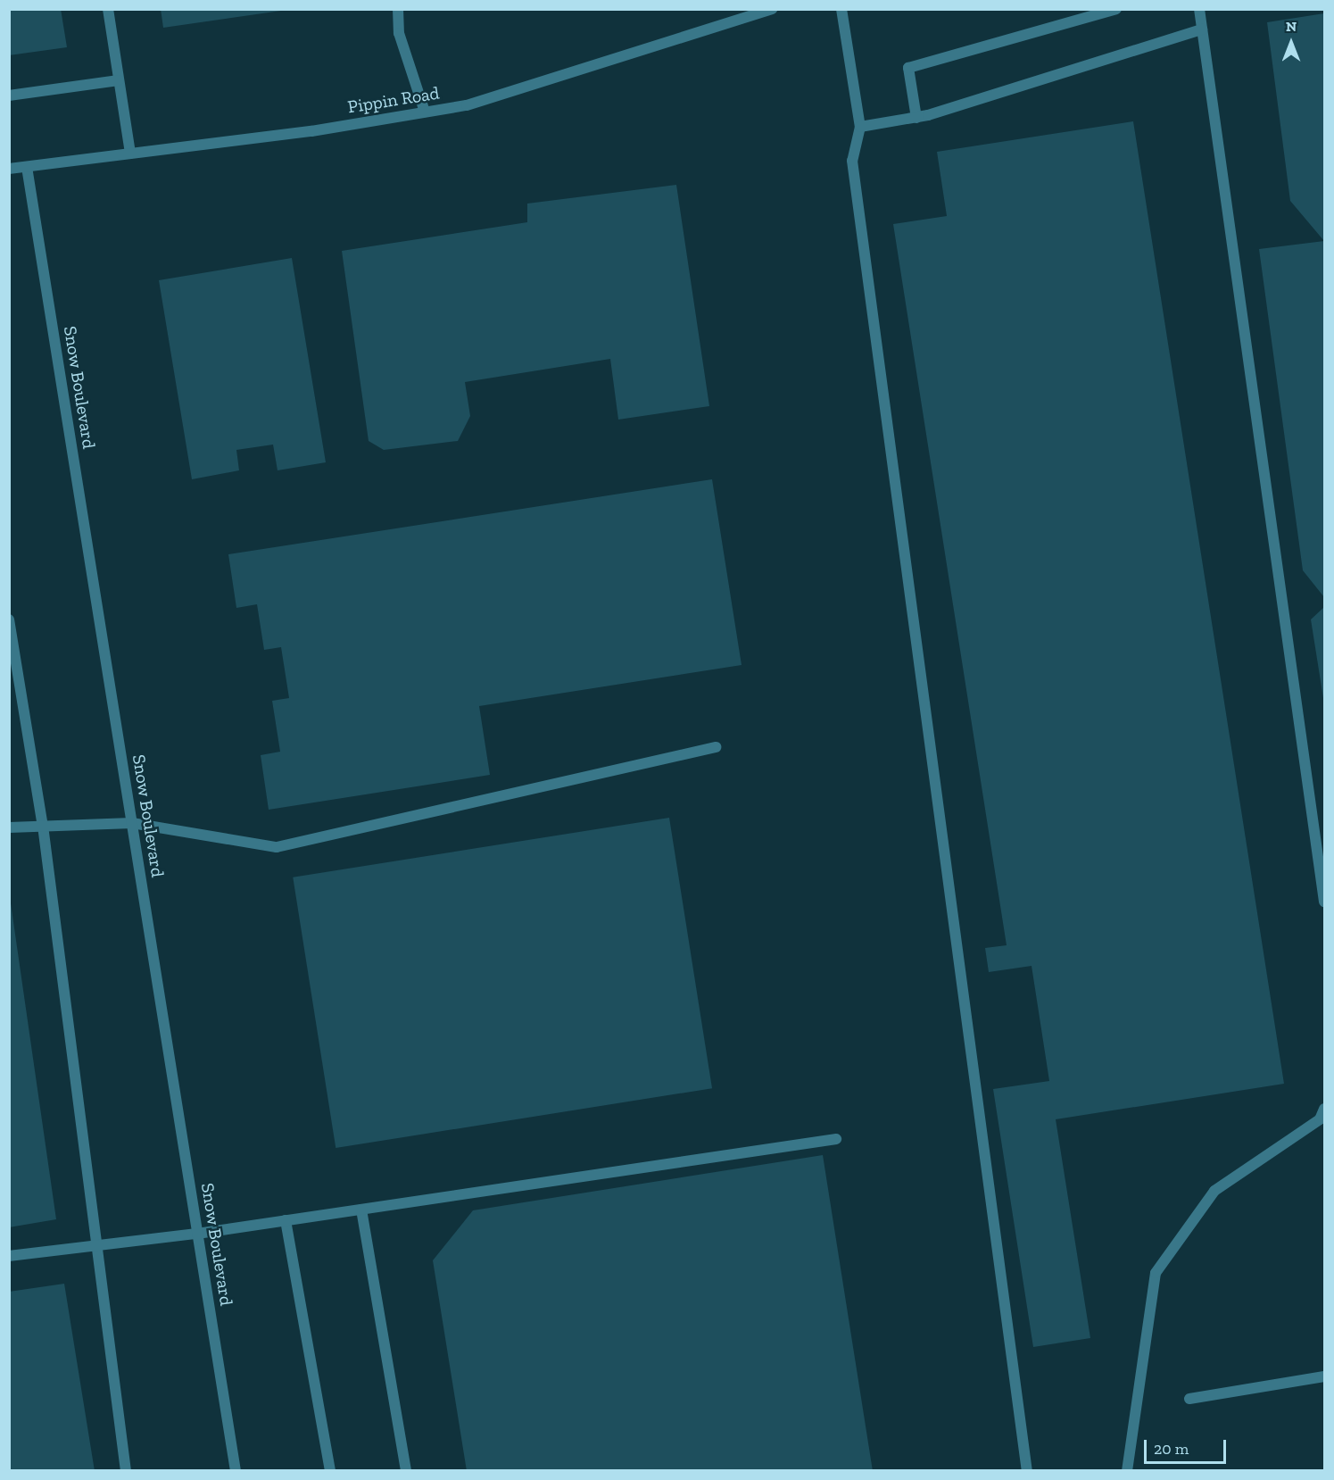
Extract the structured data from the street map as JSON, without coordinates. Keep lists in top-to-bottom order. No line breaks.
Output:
{"streets":{"street":["Pippin Road","Snow Boulevard"]},"crossings":[["Pippin Road","Snow Boulevard"]],"scale_bar":"20 m","north":"top"}
